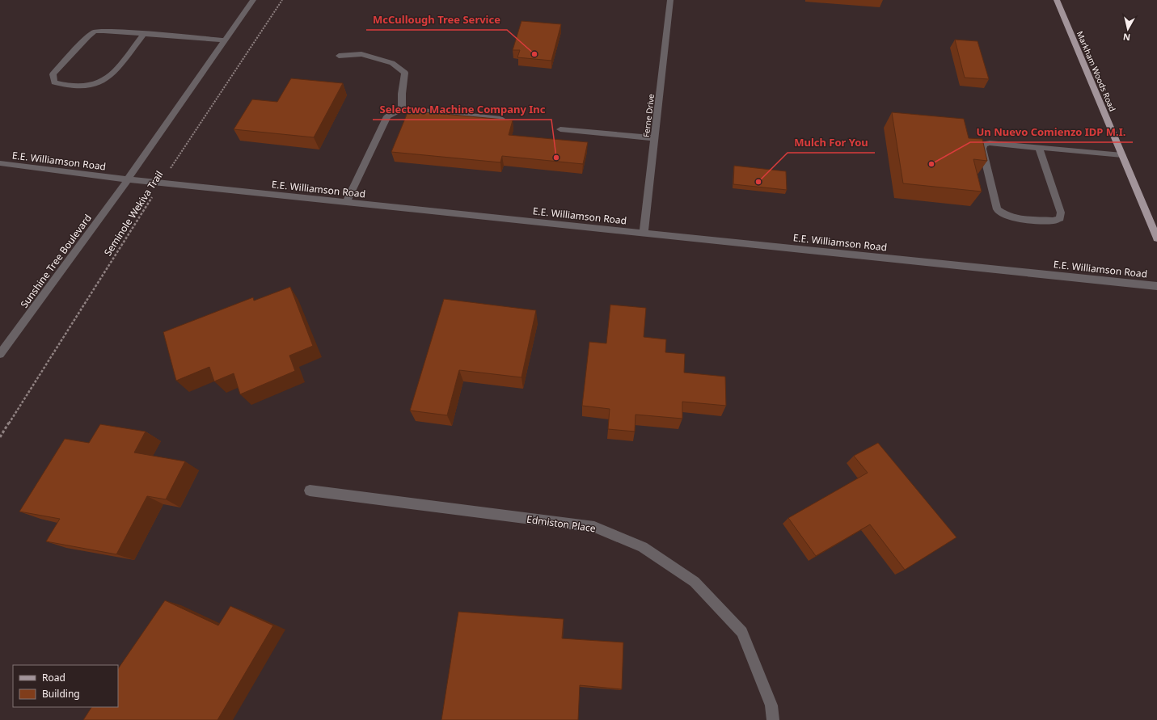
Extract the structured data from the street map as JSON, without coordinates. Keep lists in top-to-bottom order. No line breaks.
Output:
{"streets":{"main road":["Markham Woods Road"],"street":["Ferne Drive","E.E. Williamson Road","Sunshine Tree Boulevard","Edmiston Place"],"path":["Seminole Wekiva Trail"]},"crossings":[["Ferne Drive","E.E. Williamson Road"],["E.E. Williamson Road","Seminole Wekiva Trail"],["E.E. Williamson Road","Sunshine Tree Boulevard"]],"places":["McCullough Tree Service","Selectwo Machine Company Inc","Un Nuevo Comienzo IDP M.I.","Mulch For You"],"legend":["Road","Building"],"north":"bottom"}
